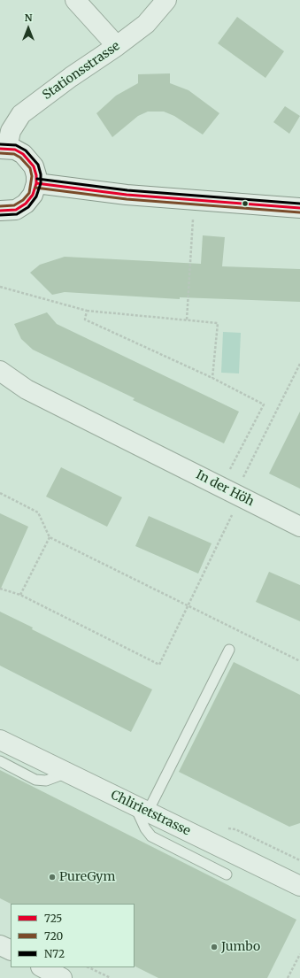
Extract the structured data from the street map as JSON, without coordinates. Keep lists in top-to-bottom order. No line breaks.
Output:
{"streets":{"street":["Stationsstrasse","In der Höh","Chlirietstrasse"]},"places":["PureGym","Jumbo"],"lines":["transit line N72","transit line 725","transit line 720"],"legend":["725","720","N72"],"north":"top"}
